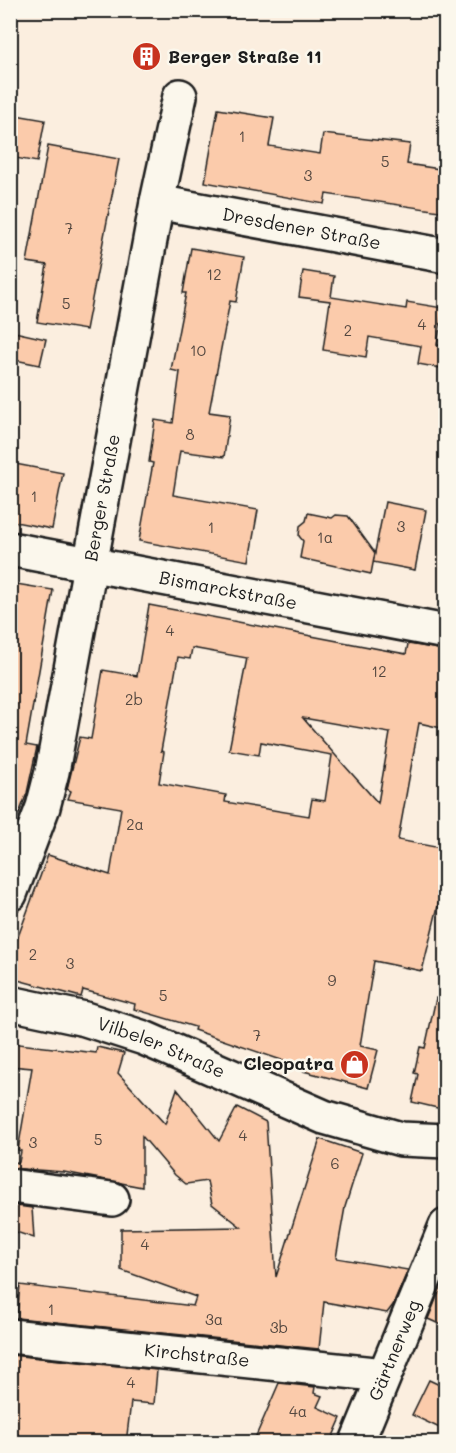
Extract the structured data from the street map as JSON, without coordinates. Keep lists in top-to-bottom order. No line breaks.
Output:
{"streets":{"street":["Dresdener Straße","Berger Straße","Bismarckstraße","Vilbeler Straße","Gärtnerweg","Kirchstraße"]},"crossings":[["Dresdener Straße","Berger Straße"],["Berger Straße","Bismarckstraße"],["Gärtnerweg","Kirchstraße"]],"places":{"building":["Berger Straße 11"],"shop":["Cleopatra"]},"house_numbers":["1","5","3","7","12","5","4","2","10","8","1","3","1","1a","4","12","2b","2a","2","3","9","5","7","4","5","3","6","4","1","3a","3b","4","4a"]}
